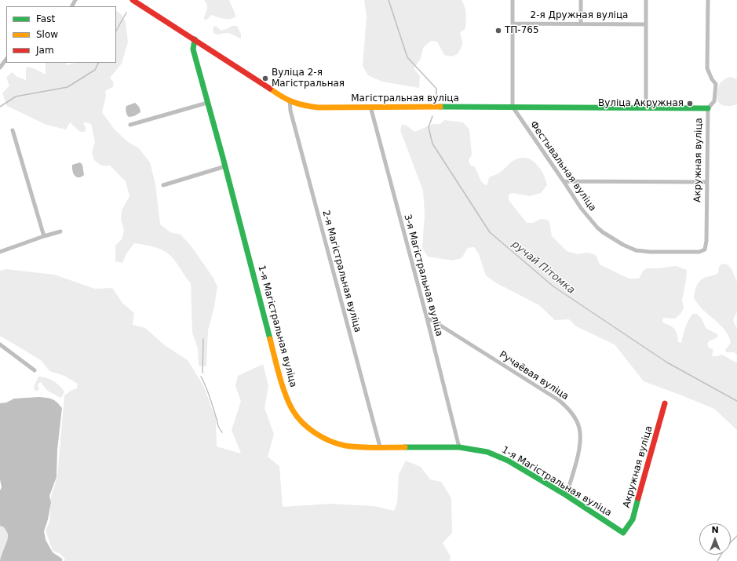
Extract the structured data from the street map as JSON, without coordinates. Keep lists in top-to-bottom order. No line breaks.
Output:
{"streets":{"street":["2-я Дружная вуліца","Магістральная вуліца","Акружная вуліца","Фестывальная вуліца","2-я Магістральная вуліца","3-я Магістральная вуліца","1-я Магістральная вуліца","Ручаёвая вуліца"]},"crossings":[["Магістральная вуліца","Акружная вуліца"],["Магістральная вуліца","Фестывальная вуліца"],["Магістральная вуліца","2-я Магістральная вуліца"],["Магістральная вуліца","3-я Магістральная вуліца"],["Магістральная вуліца","1-я Магістральная вуліца"],["Акружная вуліца","Фестывальная вуліца"],["Акружная вуліца","1-я Магістральная вуліца"],["2-я Магістральная вуліца","1-я Магістральная вуліца"],["3-я Магістральная вуліца","1-я Магістральная вуліца"],["3-я Магістральная вуліца","Ручаёвая вуліца"],["1-я Магістральная вуліца","Ручаёвая вуліца"]],"water":["ручай Пітомка"],"places":["ТП-765","Вуліца 2-я Магістральная","Вуліца Акружная"],"legend":["Fast","Slow","Jam"],"north":"top"}
